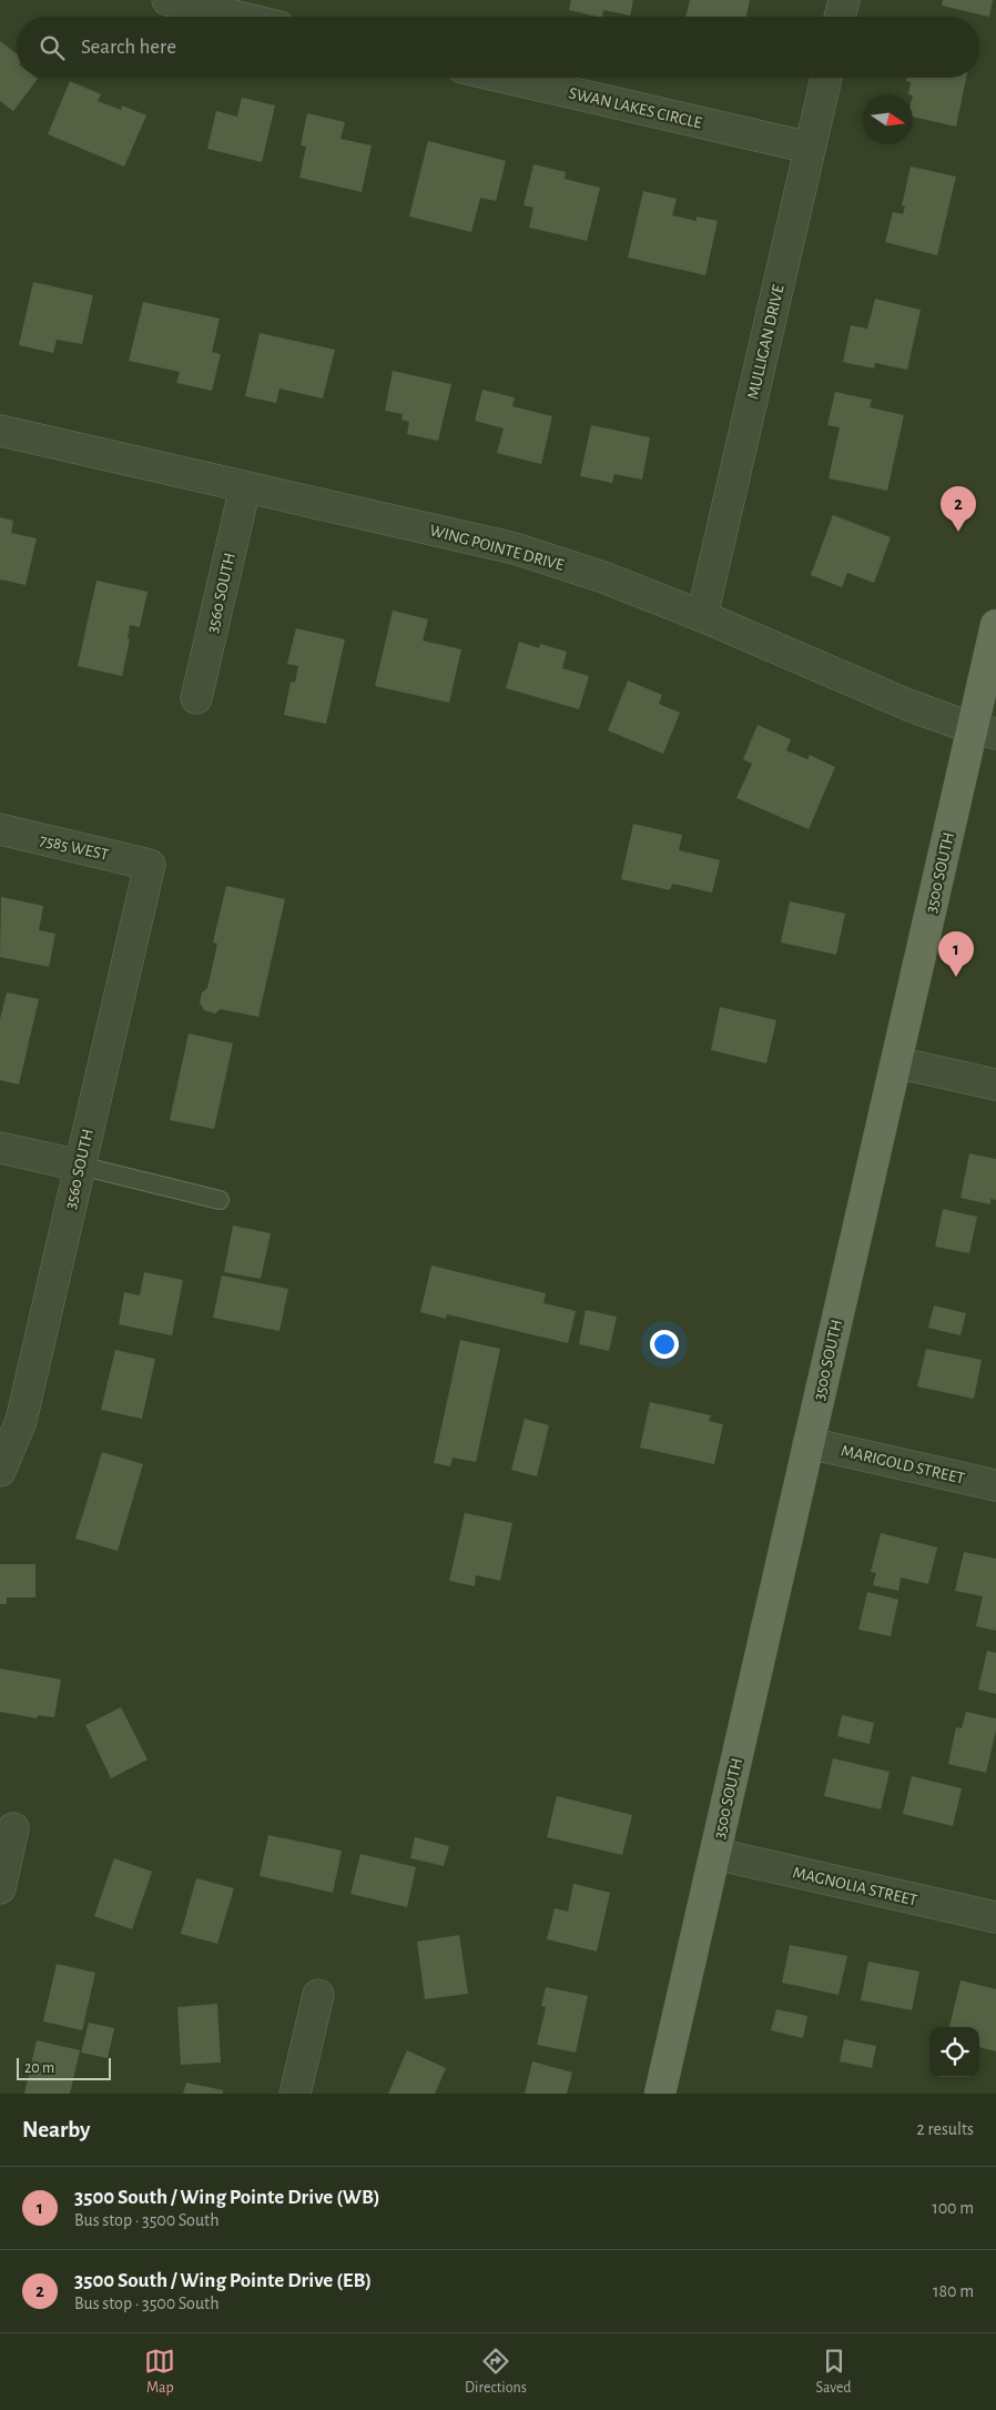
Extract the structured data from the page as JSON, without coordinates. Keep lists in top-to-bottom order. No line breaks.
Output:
{"streets":{"main road":["3500 SOUTH"],"street":["SWAN LAKES CIRCLE","MULLIGAN DRIVE","WING POINTE DRIVE","3560 SOUTH","7585 WEST","MARIGOLD STREET","MAGNOLIA STREET"]},"crossings":[["SWAN LAKES CIRCLE","MULLIGAN DRIVE"],["MULLIGAN DRIVE","WING POINTE DRIVE"],["WING POINTE DRIVE","3560 SOUTH"],["WING POINTE DRIVE","3500 SOUTH"],["3560 SOUTH","7585 WEST"],["3500 SOUTH","MARIGOLD STREET"],["3500 SOUTH","MAGNOLIA STREET"]],"scale_bar":"20 m","north":"right","page":{"search":"Search here","pins":["2","1"],"scale":"20 m","heading":["Nearby","2 results"],"list":[{"mark":"1","name":"3500 South / Wing Pointe Drive (WB)","note":"Bus stop · 3500 South","value":"100 m"},{"mark":"2","name":"3500 South / Wing Pointe Drive (EB)","note":"Bus stop · 3500 South","value":"180 m"}],"nav":["Map","Directions","Saved"]}}
